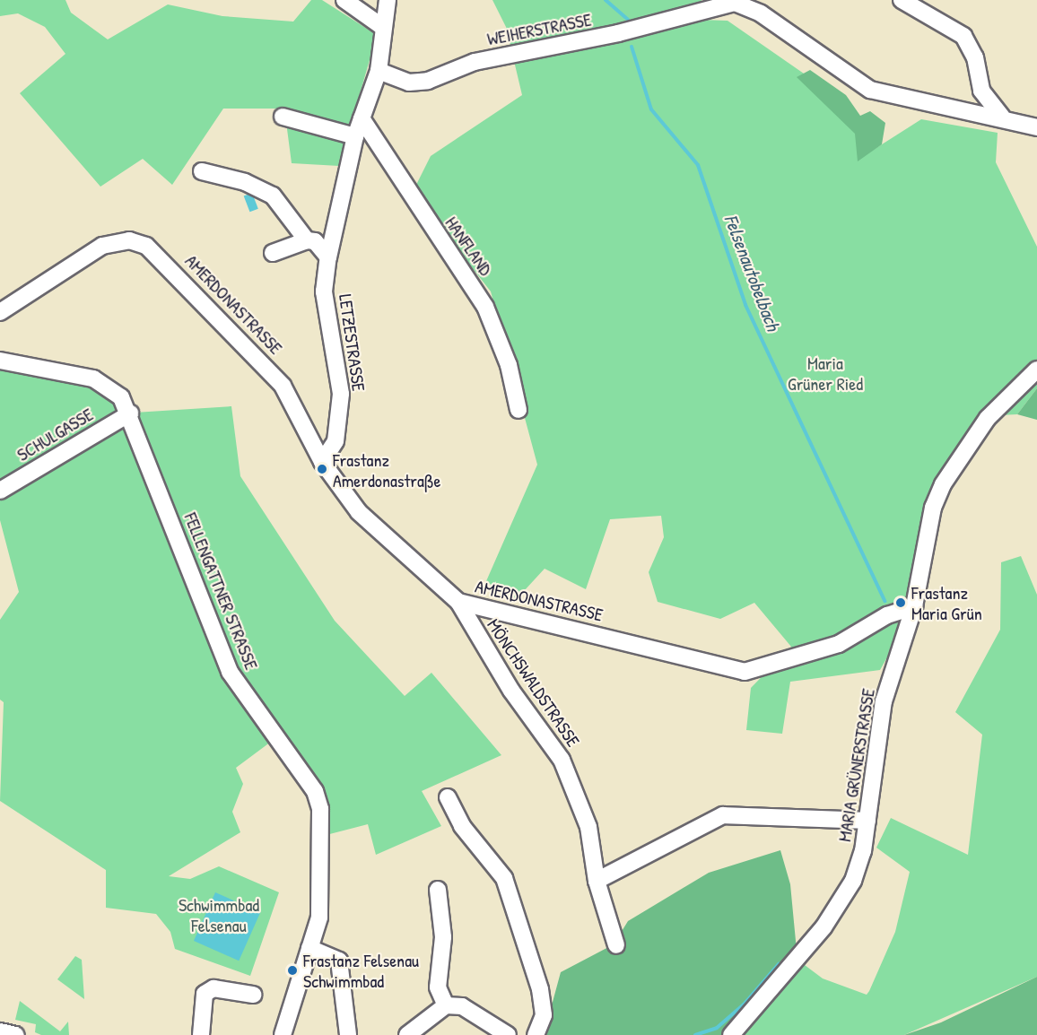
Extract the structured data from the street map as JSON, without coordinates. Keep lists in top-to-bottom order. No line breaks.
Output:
{"streets":{"street":["WEIHERSTRASSE","HANFLAND","AMERDONASTRASSE","LETZESTRASSE","SCHULGASSE","FELLENGATTNER STRASSE","MÖNCHSWALDSTRASSE","MARIA GRÜNERSTRASSE"]},"crossings":[["WEIHERSTRASSE","LETZESTRASSE"],["HANFLAND","LETZESTRASSE"],["AMERDONASTRASSE","LETZESTRASSE"],["AMERDONASTRASSE","MÖNCHSWALDSTRASSE"],["AMERDONASTRASSE","MARIA GRÜNERSTRASSE"],["SCHULGASSE","FELLENGATTNER STRASSE"]],"water":["Felsenautobelbach"],"parks":["Maria Grüner Ried","Schwimmbad Felsenau"],"places":["Frastanz Amerdonastraße","Frastanz Maria Grün","Frastanz Felsenau Schwimmbad"]}
